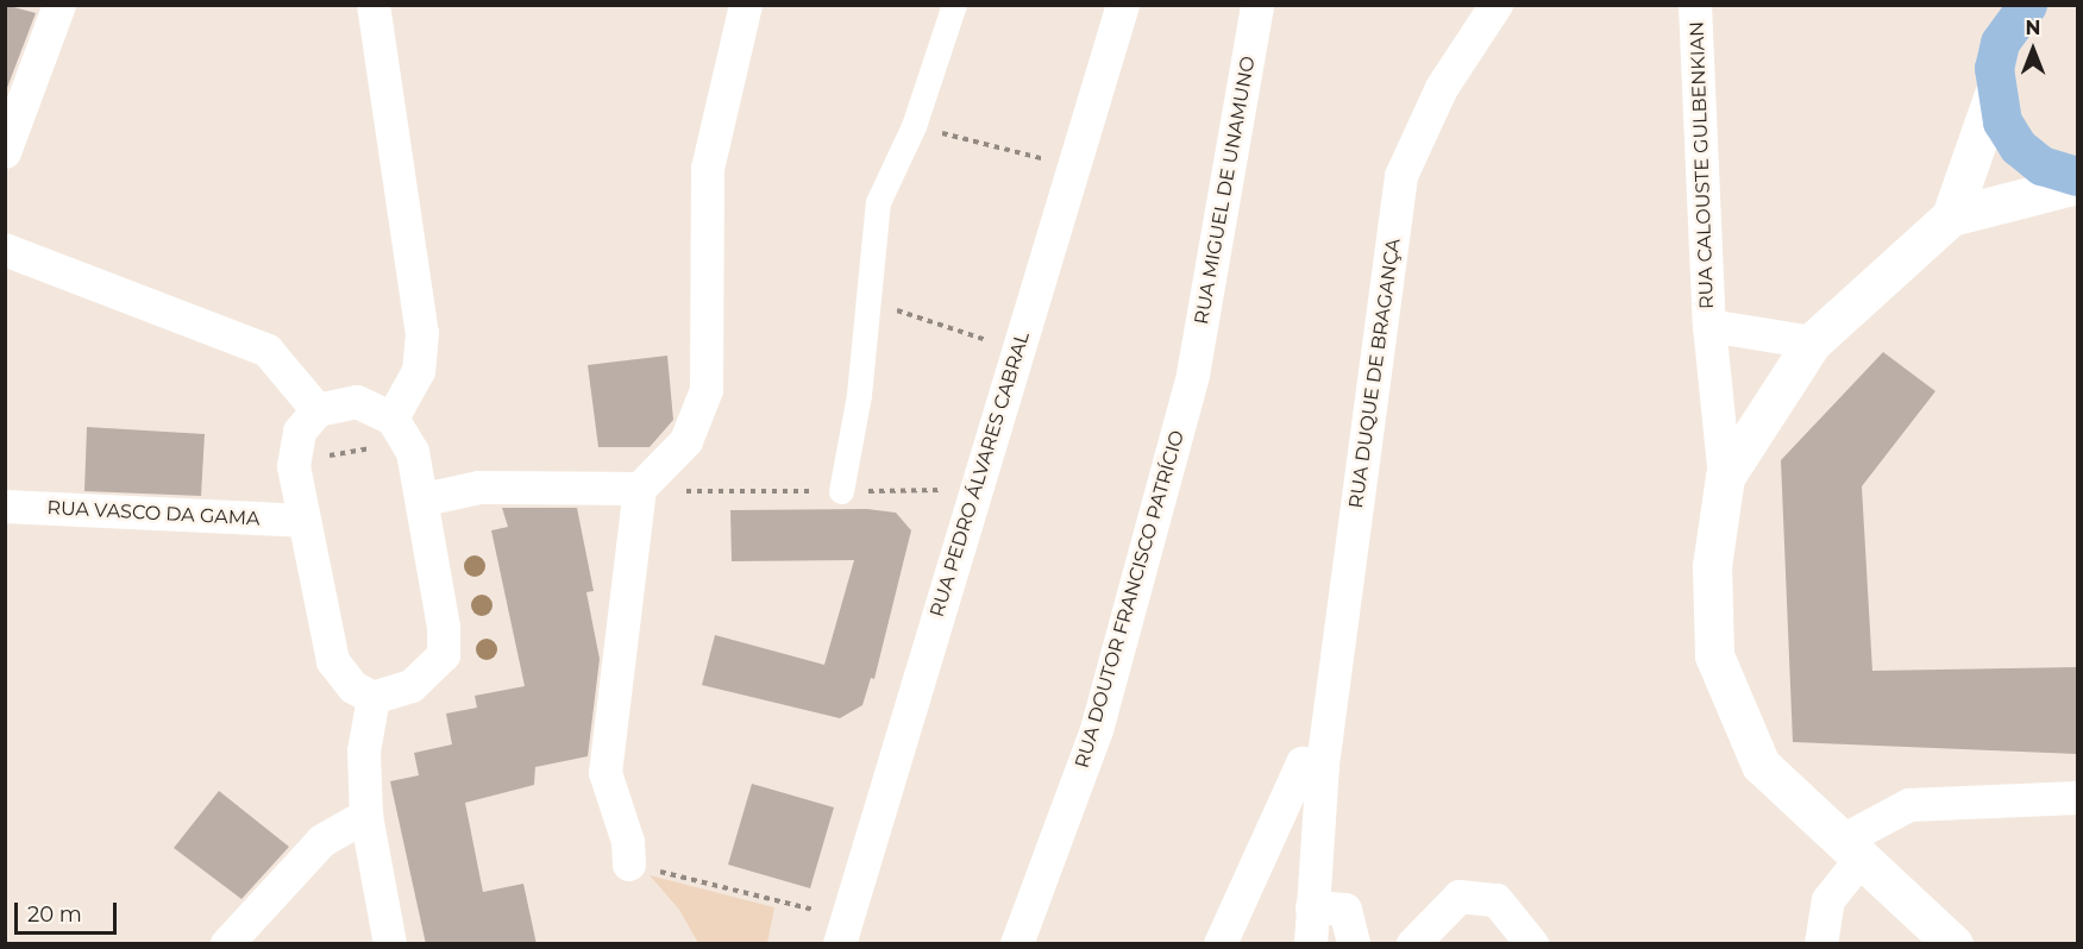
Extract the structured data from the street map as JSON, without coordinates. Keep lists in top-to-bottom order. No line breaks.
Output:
{"streets":{"street":["RUA CALOUSTE GULBENKIAN","RUA MIGUEL DE UNAMUNO","RUA DUQUE DE BRAGANÇA","RUA PEDRO ÁLVARES CABRAL","RUA VASCO DA GAMA","RUA DOUTOR FRANCISCO PATRÍCIO"]},"crossings":[["RUA MIGUEL DE UNAMUNO","RUA DOUTOR FRANCISCO PATRÍCIO"]],"scale_bar":"20 m","north":"top"}
